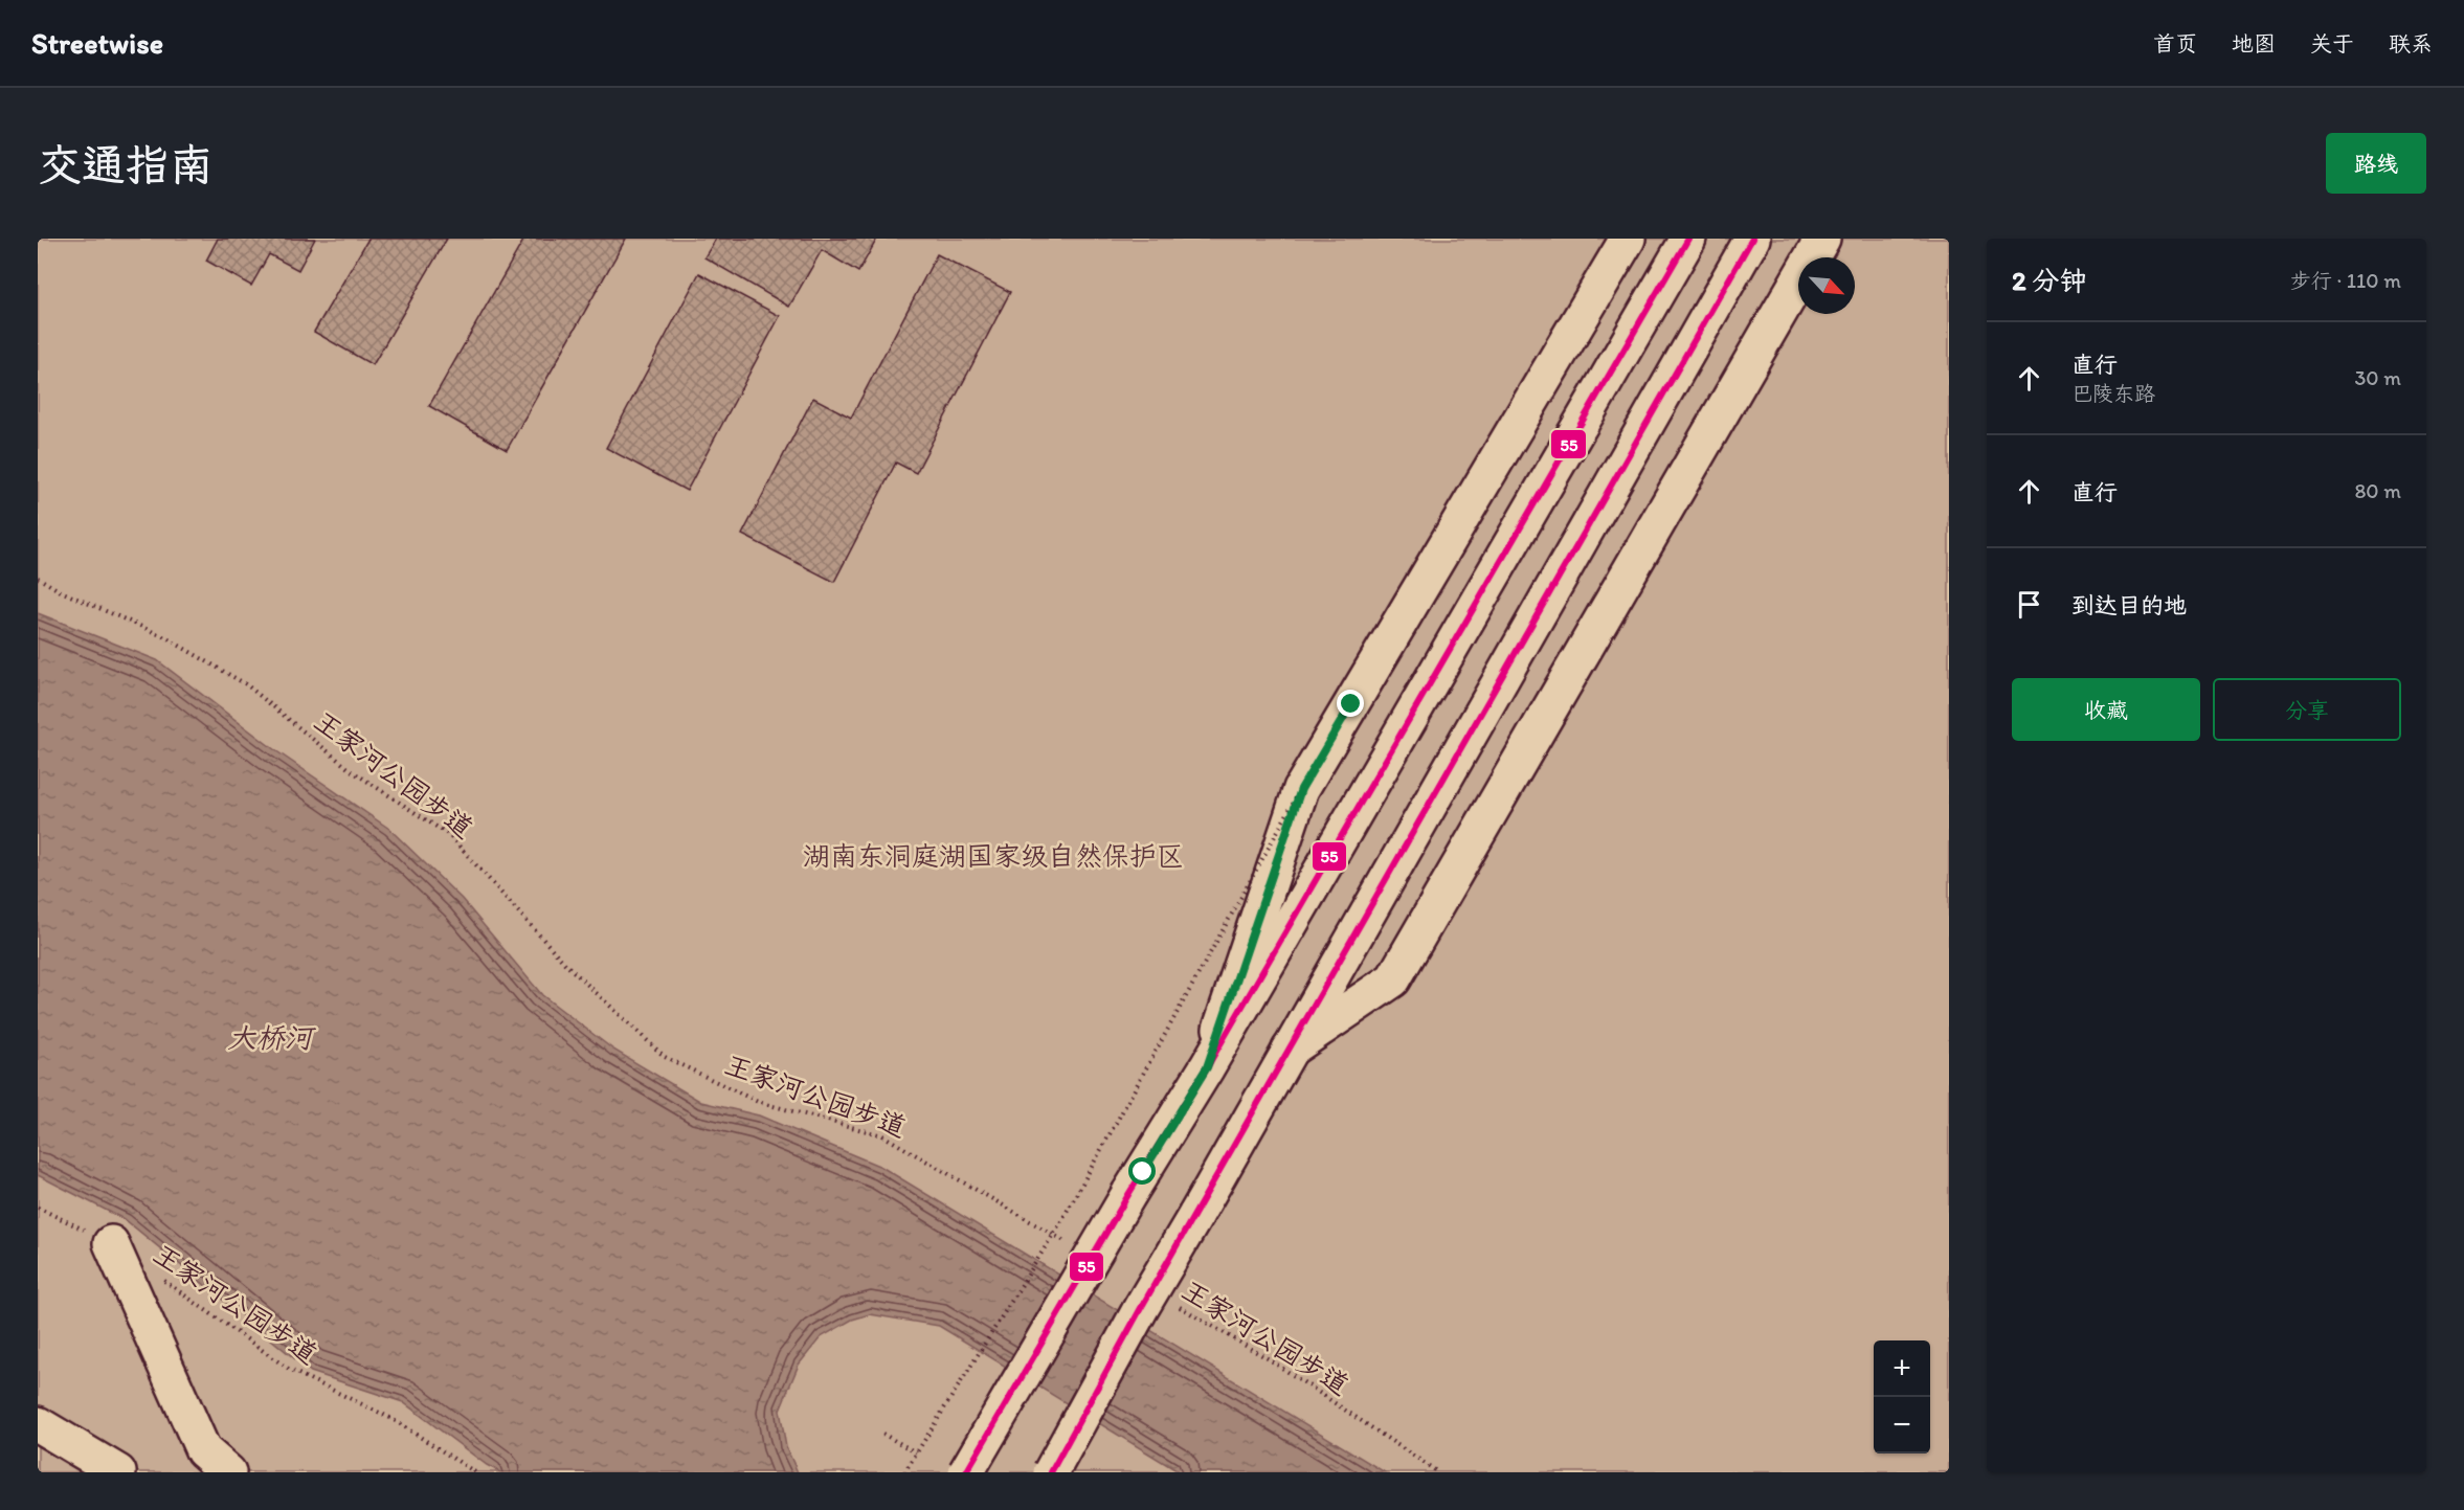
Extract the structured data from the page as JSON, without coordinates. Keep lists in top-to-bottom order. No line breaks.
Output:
{"streets":{"path":["王家河公园步道"]},"water":["大桥河"],"parks":["湖南东洞庭湖国家级自然保护区"],"lines":["transit line 55"],"north":"bottom right","page":{"header":"Streetwise","nav":["首页","地图","关于","联系"],"buttons":["路线",["收藏","分享"]],"title":"交通指南","heading":["2 分钟","步行 · 110 m"],"list":[["直行","巴陵东路","30 m"],["直行","80 m"],"到达目的地"],"map_buttons":["+","−"]}}
